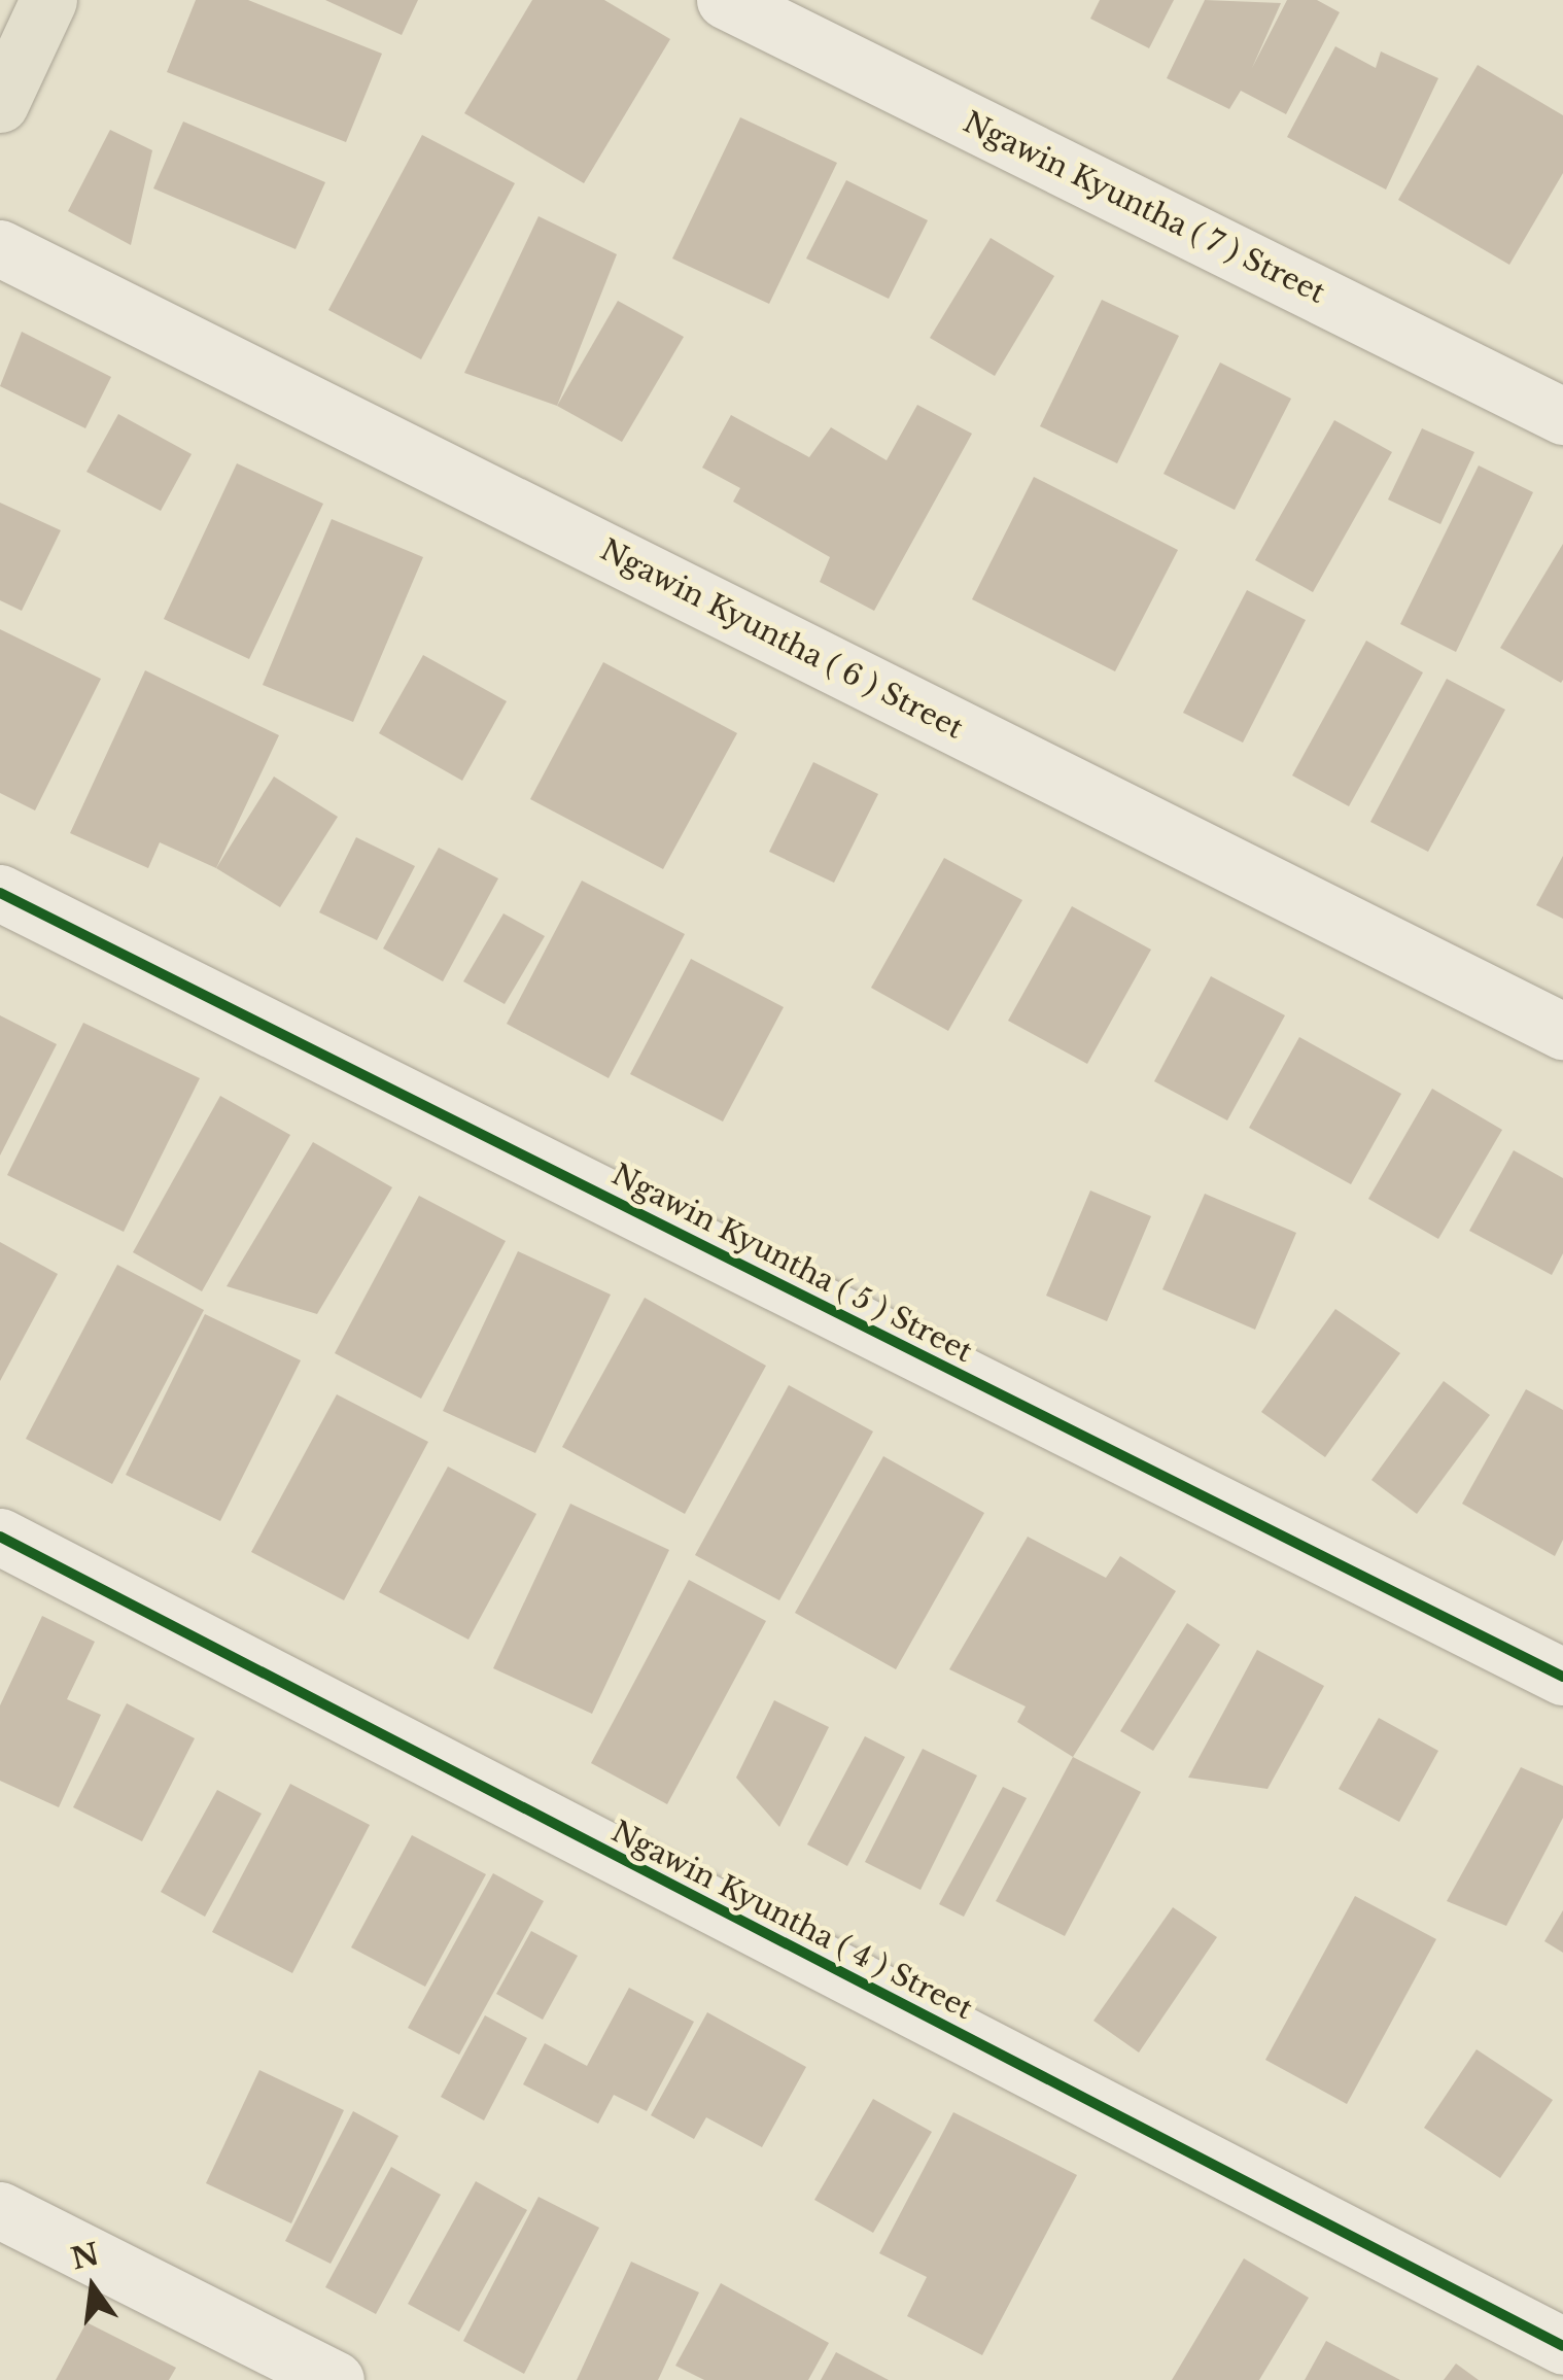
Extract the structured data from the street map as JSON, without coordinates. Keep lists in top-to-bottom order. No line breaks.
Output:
{"streets":{"street":["Ngawin Kyuntha ( 7 ) Street","Ngawin Kyuntha ( 6 ) Street","Ngawin Kyuntha ( 5 ) Street","Ngawin Kyuntha ( 4 ) Street"]},"north":"top"}
